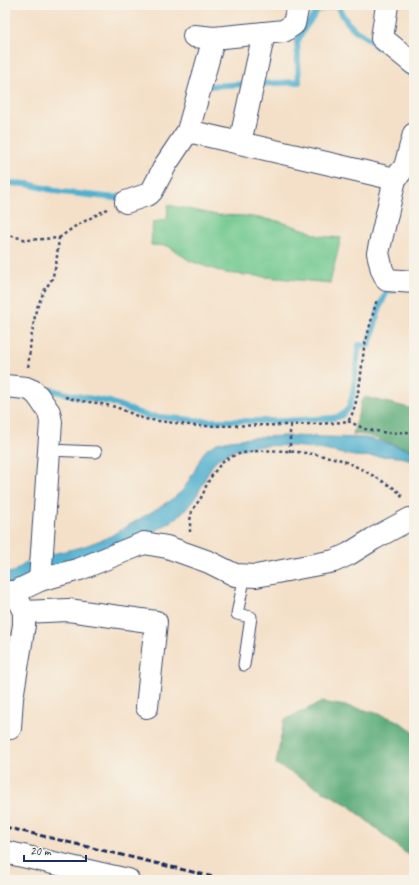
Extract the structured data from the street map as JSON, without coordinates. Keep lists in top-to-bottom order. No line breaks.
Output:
{"scale_bar":"20 m"}
